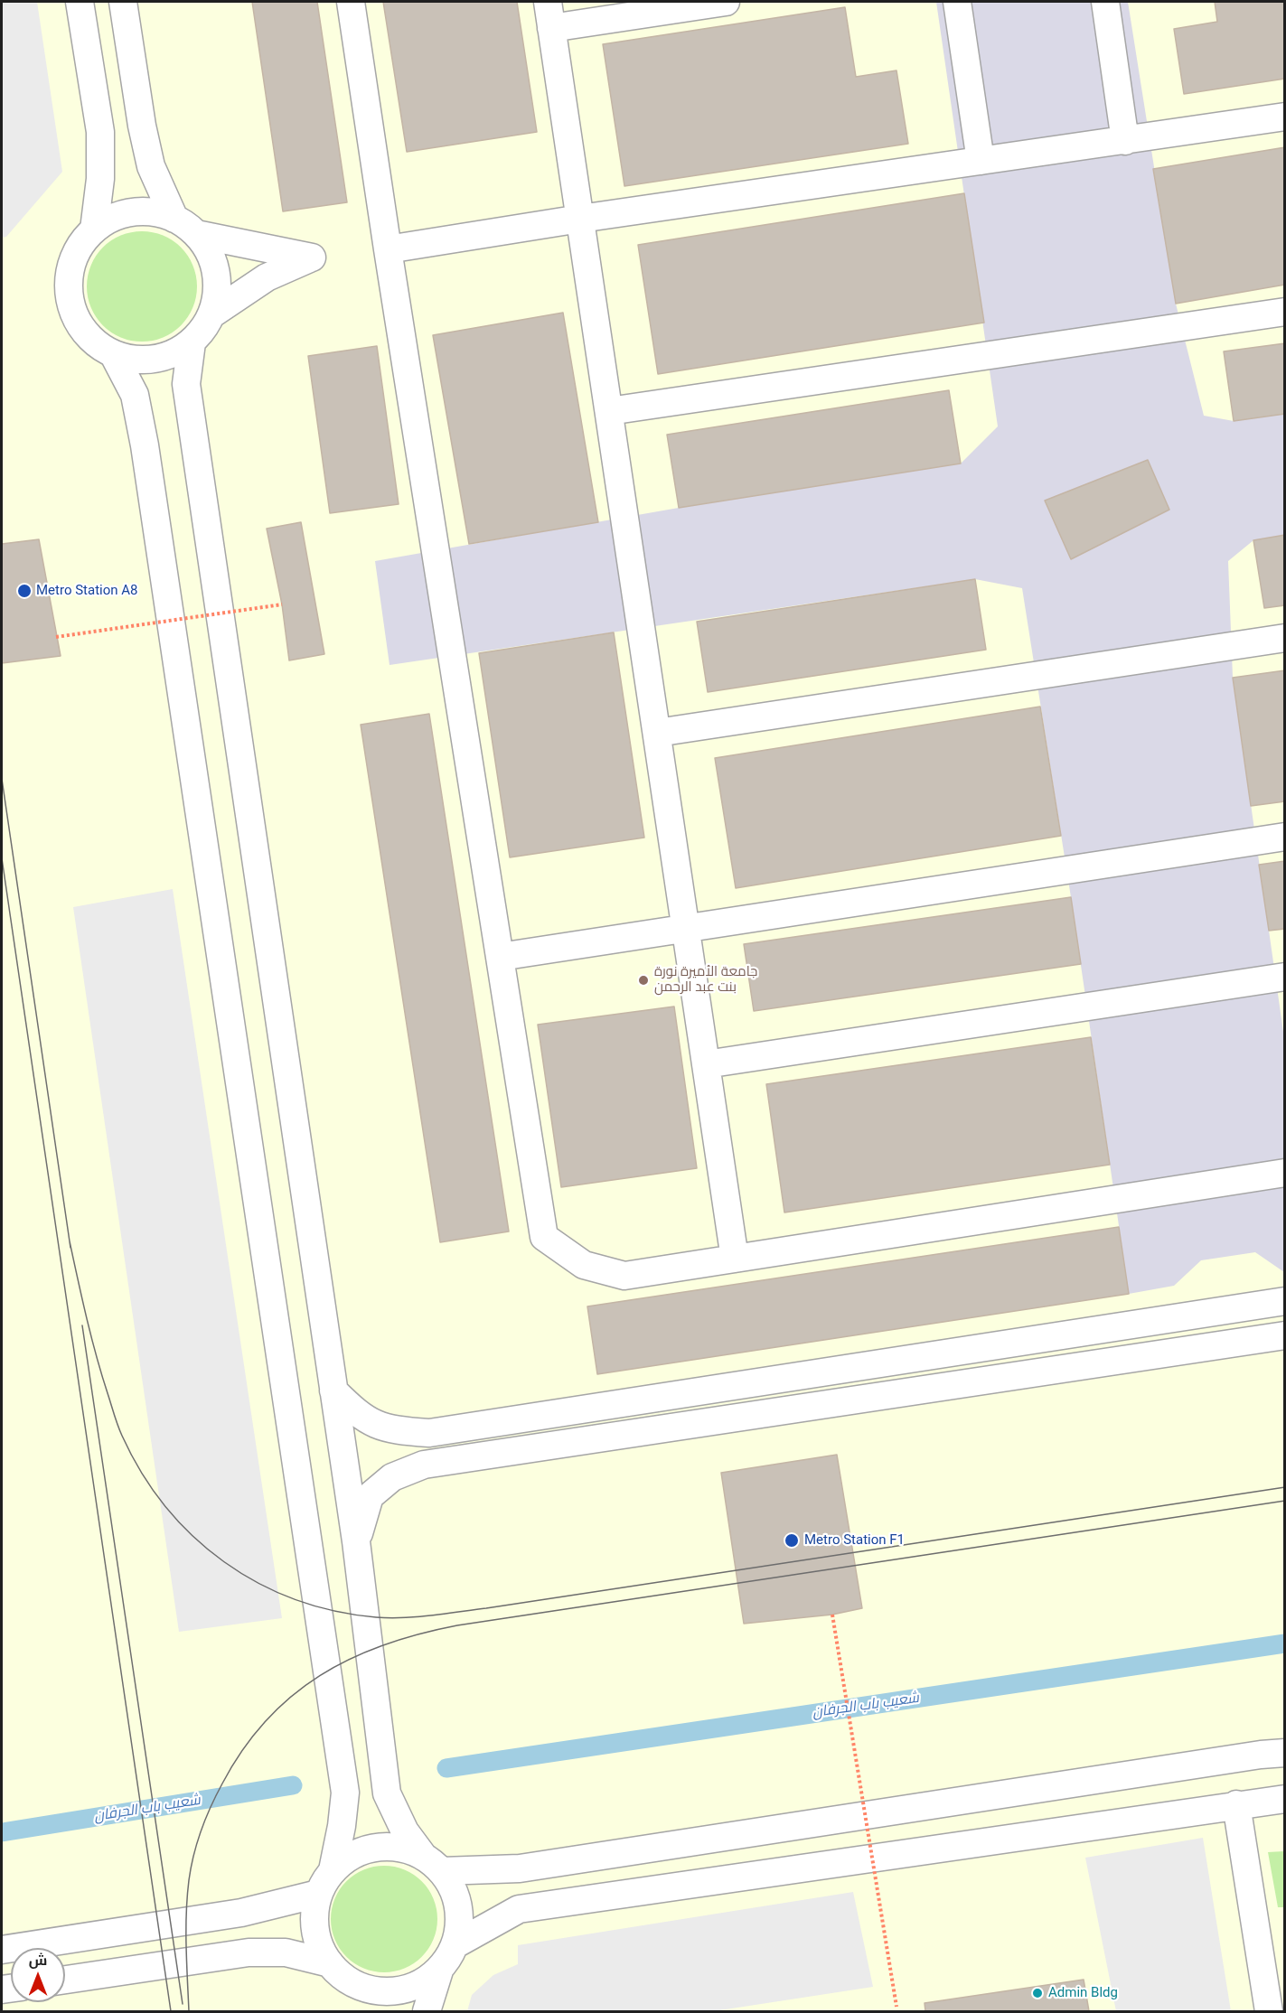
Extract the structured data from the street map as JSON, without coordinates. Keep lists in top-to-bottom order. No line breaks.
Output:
{"water":["شعيب باب الجرفان"],"places":["Metro Station A8","جامعة الأميرة نورة بنت عبد الرحمن","Metro Station F1","Admin Bldg"],"north":"top"}
